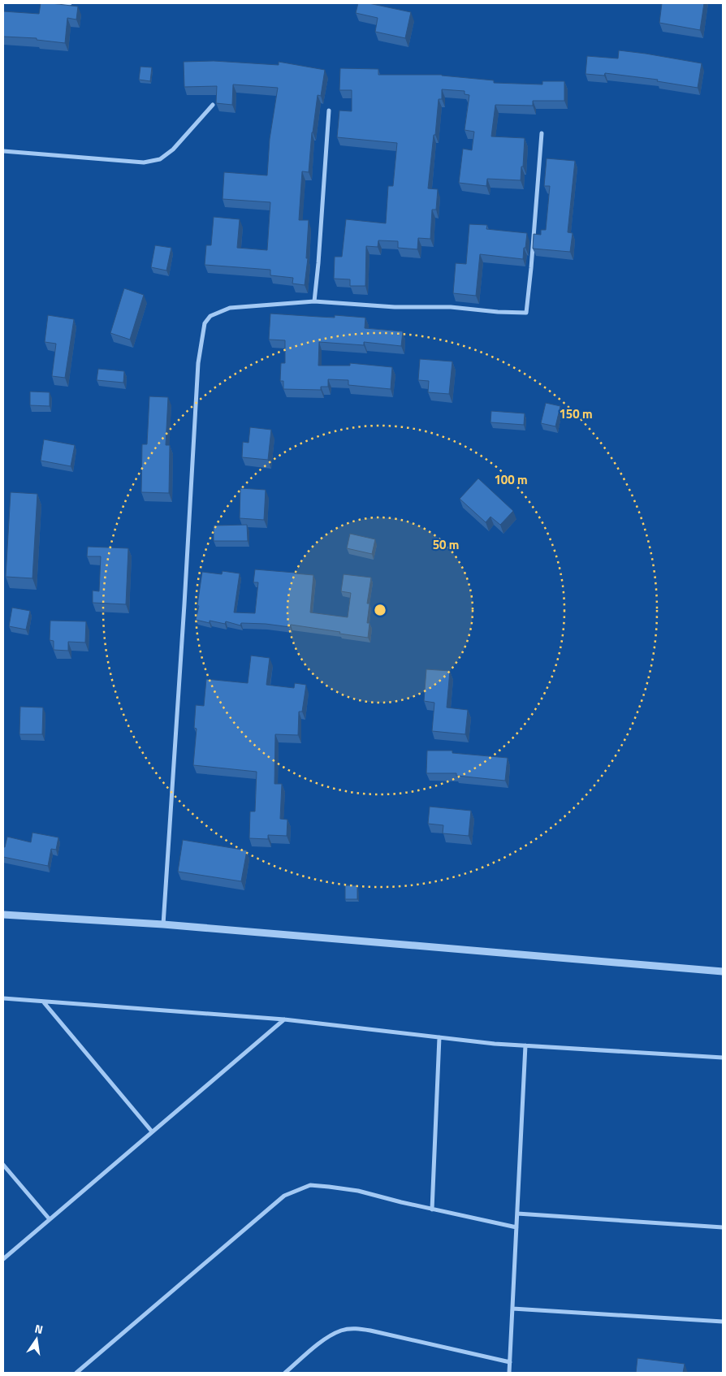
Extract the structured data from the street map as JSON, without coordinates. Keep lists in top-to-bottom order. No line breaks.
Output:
{"north":"top","rings":["150 m","100 m","50 m"]}
